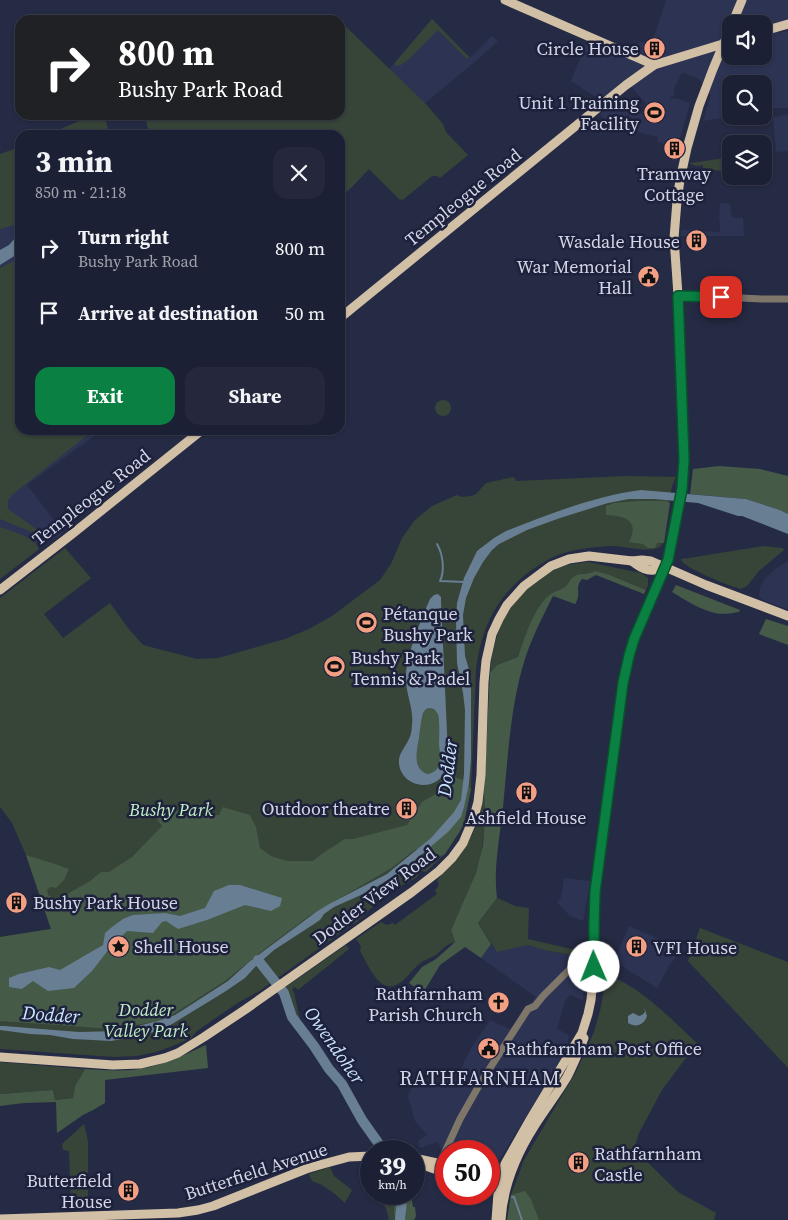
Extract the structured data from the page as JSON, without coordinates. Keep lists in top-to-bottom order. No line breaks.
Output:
{"streets":{"main road":["Templeogue Road","Dodder View Road","Butterfield Avenue"]},"districts":["RATHFARNHAM"],"water":["Dodder","Owendoher"],"parks":["Bushy Park","Dodder Valley Park"],"places":{"building":["Circle House","Tramway Cottage","Wasdale House","Ashfield House","Outdoor theatre","Bushy Park House","VFI House","Rathfarnham Castle","Butterfield House"],"sports":["Unit 1 Training Facility","Pétanque Bushy Park","Bushy Park Tennis & Padel"],"public building":["War Memorial Hall","Rathfarnham Post Office"],"place":["Shell House"],"church":["Rathfarnham Parish Church"]},"page":{"turn":["800 m","Bushy Park Road"],"heading":["3 min","850 m · 21:18"],"list":[{"name":"Turn right","note":"Bushy Park Road","value":"800 m"},{"name":"Arrive at destination","value":"50 m"}],"buttons":["Exit","Share"],"speed":"39 km/h","limit":"50"}}
